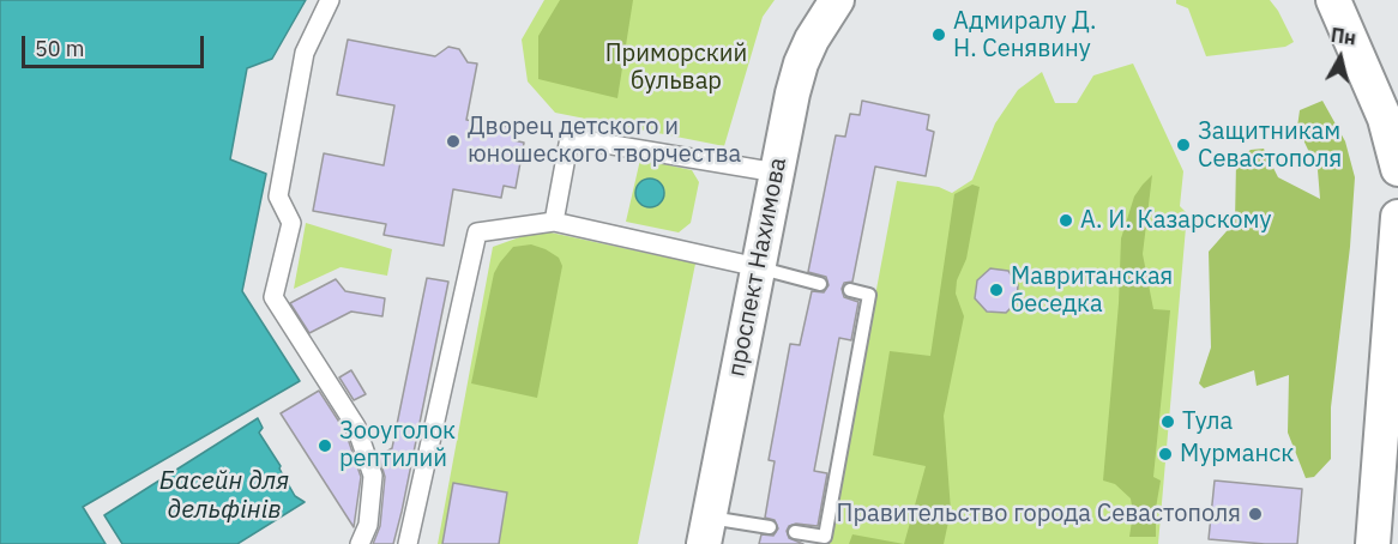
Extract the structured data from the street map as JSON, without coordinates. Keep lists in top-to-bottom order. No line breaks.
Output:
{"streets":{"main road":["проспект Нахимова"]},"water":["Басейн для дельфiнiв"],"parks":["Приморский бульвар"],"places":["Адмиралу Д. Н. Сенявину","Дворец детского и юношеского творчества","Защитникам Севастополя","А. И. Казарскому","Мавританская беседка","Тула","Зооуголок рептилий","Мурманск","Правительство города Севастополя"],"scale_bar":"50 m","north":"top"}
